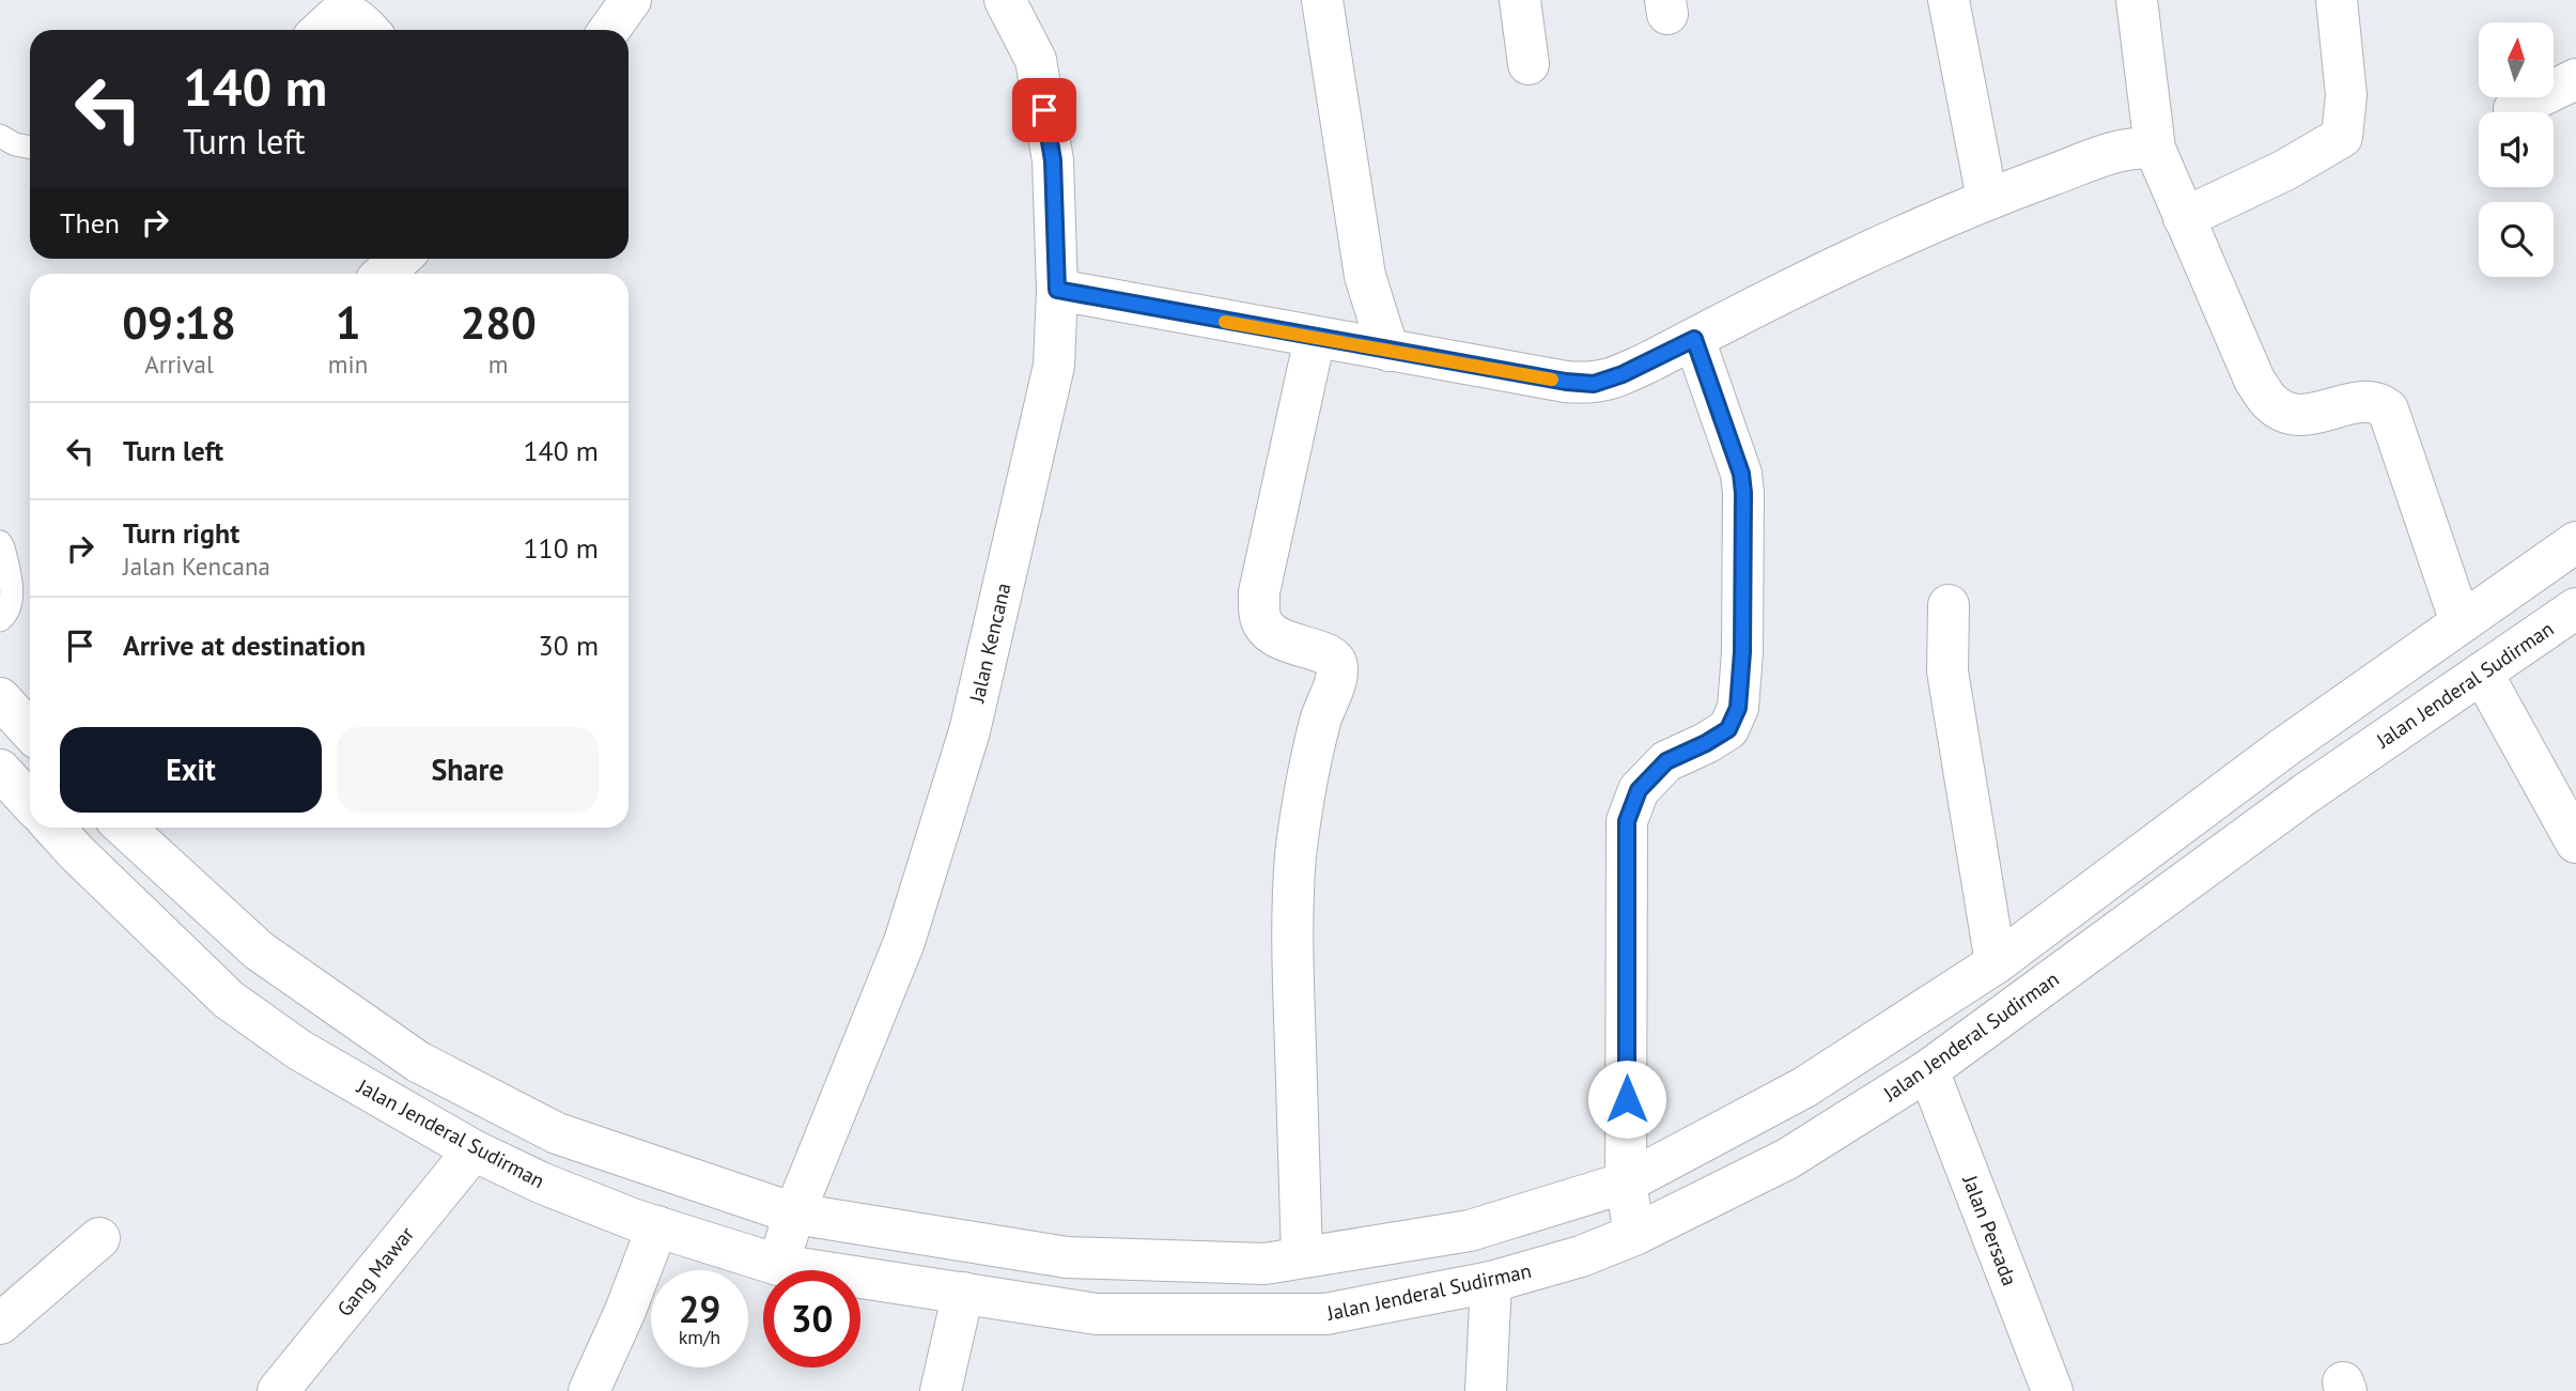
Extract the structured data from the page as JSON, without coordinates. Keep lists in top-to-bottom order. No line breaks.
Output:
{"streets":{"street":["Jalan Kencana","Jalan Jenderal Sudirman","Jalan Persada","Gang Mawar"]},"crossings":[["Jalan Kencana","Jalan Jenderal Sudirman"],["Jalan Jenderal Sudirman","Jalan Persada"],["Jalan Jenderal Sudirman","Gang Mawar"]],"north":"top","page":{"turn":["140 m","Turn left"],"then":"Then","eta":["09:18","Arrival","1","min","280","m"],"list":[{"name":"Turn left","value":"140 m"},{"name":"Turn right","note":"Jalan Kencana","value":"110 m"},{"name":"Arrive at destination","value":"30 m"}],"buttons":["Exit","Share"],"speed":"29 km/h","limit":"30"}}
